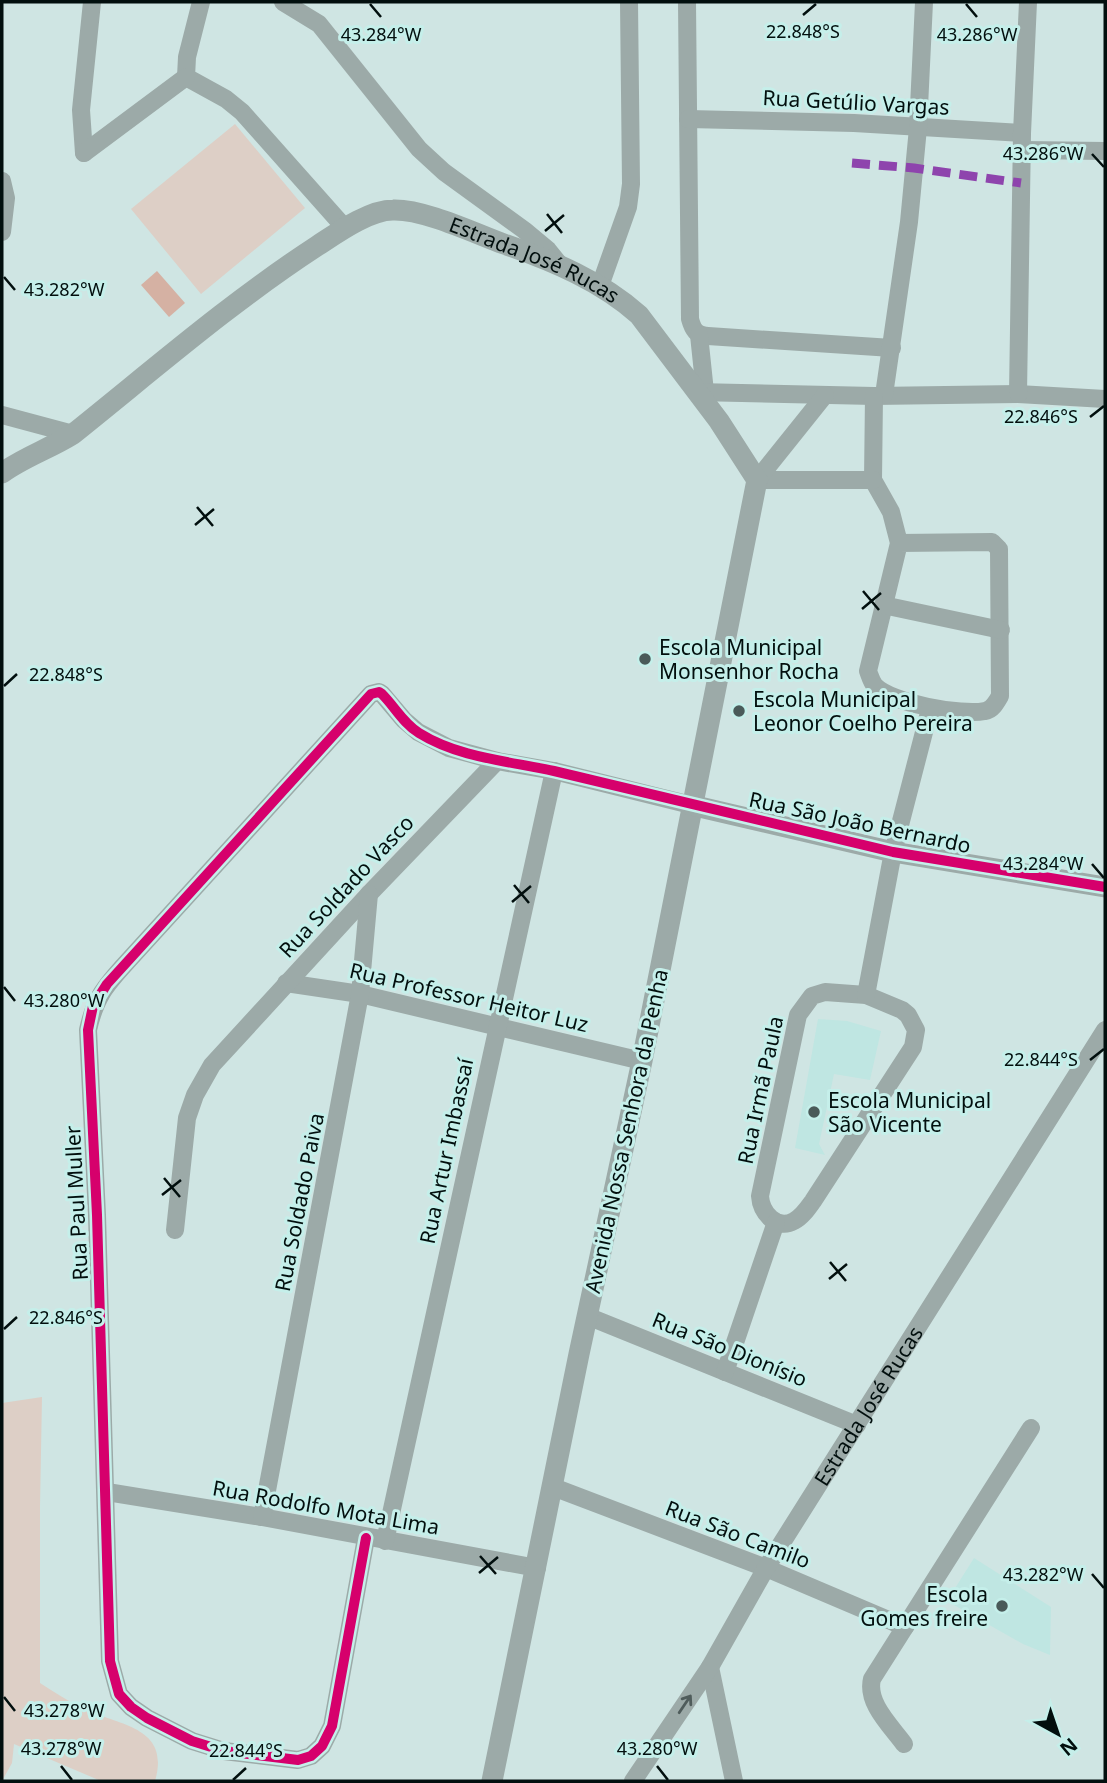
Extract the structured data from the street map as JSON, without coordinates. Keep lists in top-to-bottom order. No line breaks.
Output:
{"streets":{"street":["Rua Getúlio Vargas","Estrada José Rucas","Rua São João Bernardo","Rua Soldado Vasco","Rua Professor Heitor Luz","Rua Irmã Paula","Avenida Nossa Senhora da Penha","Rua Artur Imbassaí","Rua Soldado Paiva","Rua Paul Muller","Rua São Dionísio","Rua Rodolfo Mota Lima","Rua São Camilo"]},"crossings":[["Estrada José Rucas","Avenida Nossa Senhora da Penha"],["Estrada José Rucas","Rua São Dionísio"],["Estrada José Rucas","Rua São Camilo"],["Rua São João Bernardo","Avenida Nossa Senhora da Penha"],["Rua Soldado Vasco","Rua Professor Heitor Luz"],["Rua Soldado Vasco","Rua Soldado Paiva"],["Rua Soldado Vasco","Rua Paul Muller"],["Rua Professor Heitor Luz","Avenida Nossa Senhora da Penha"],["Rua Professor Heitor Luz","Rua Artur Imbassaí"],["Rua Professor Heitor Luz","Rua Soldado Paiva"],["Avenida Nossa Senhora da Penha","Rua São Dionísio"],["Avenida Nossa Senhora da Penha","Rua Rodolfo Mota Lima"],["Avenida Nossa Senhora da Penha","Rua São Camilo"],["Rua Artur Imbassaí","Rua Rodolfo Mota Lima"],["Rua Soldado Paiva","Rua Rodolfo Mota Lima"],["Rua Paul Muller","Rua Rodolfo Mota Lima"]],"places":["Escola Municipal Monsenhor Rocha","Escola Municipal Leonor Coelho Pereira","Escola Municipal São Vicente","Escola Gomes freire"],"north":"bottom right","coordinates":["22.848°S","43.284°W","43.286°W","43.282°W","22.846°S","43.280°W","22.844°S","43.278°W"]}
